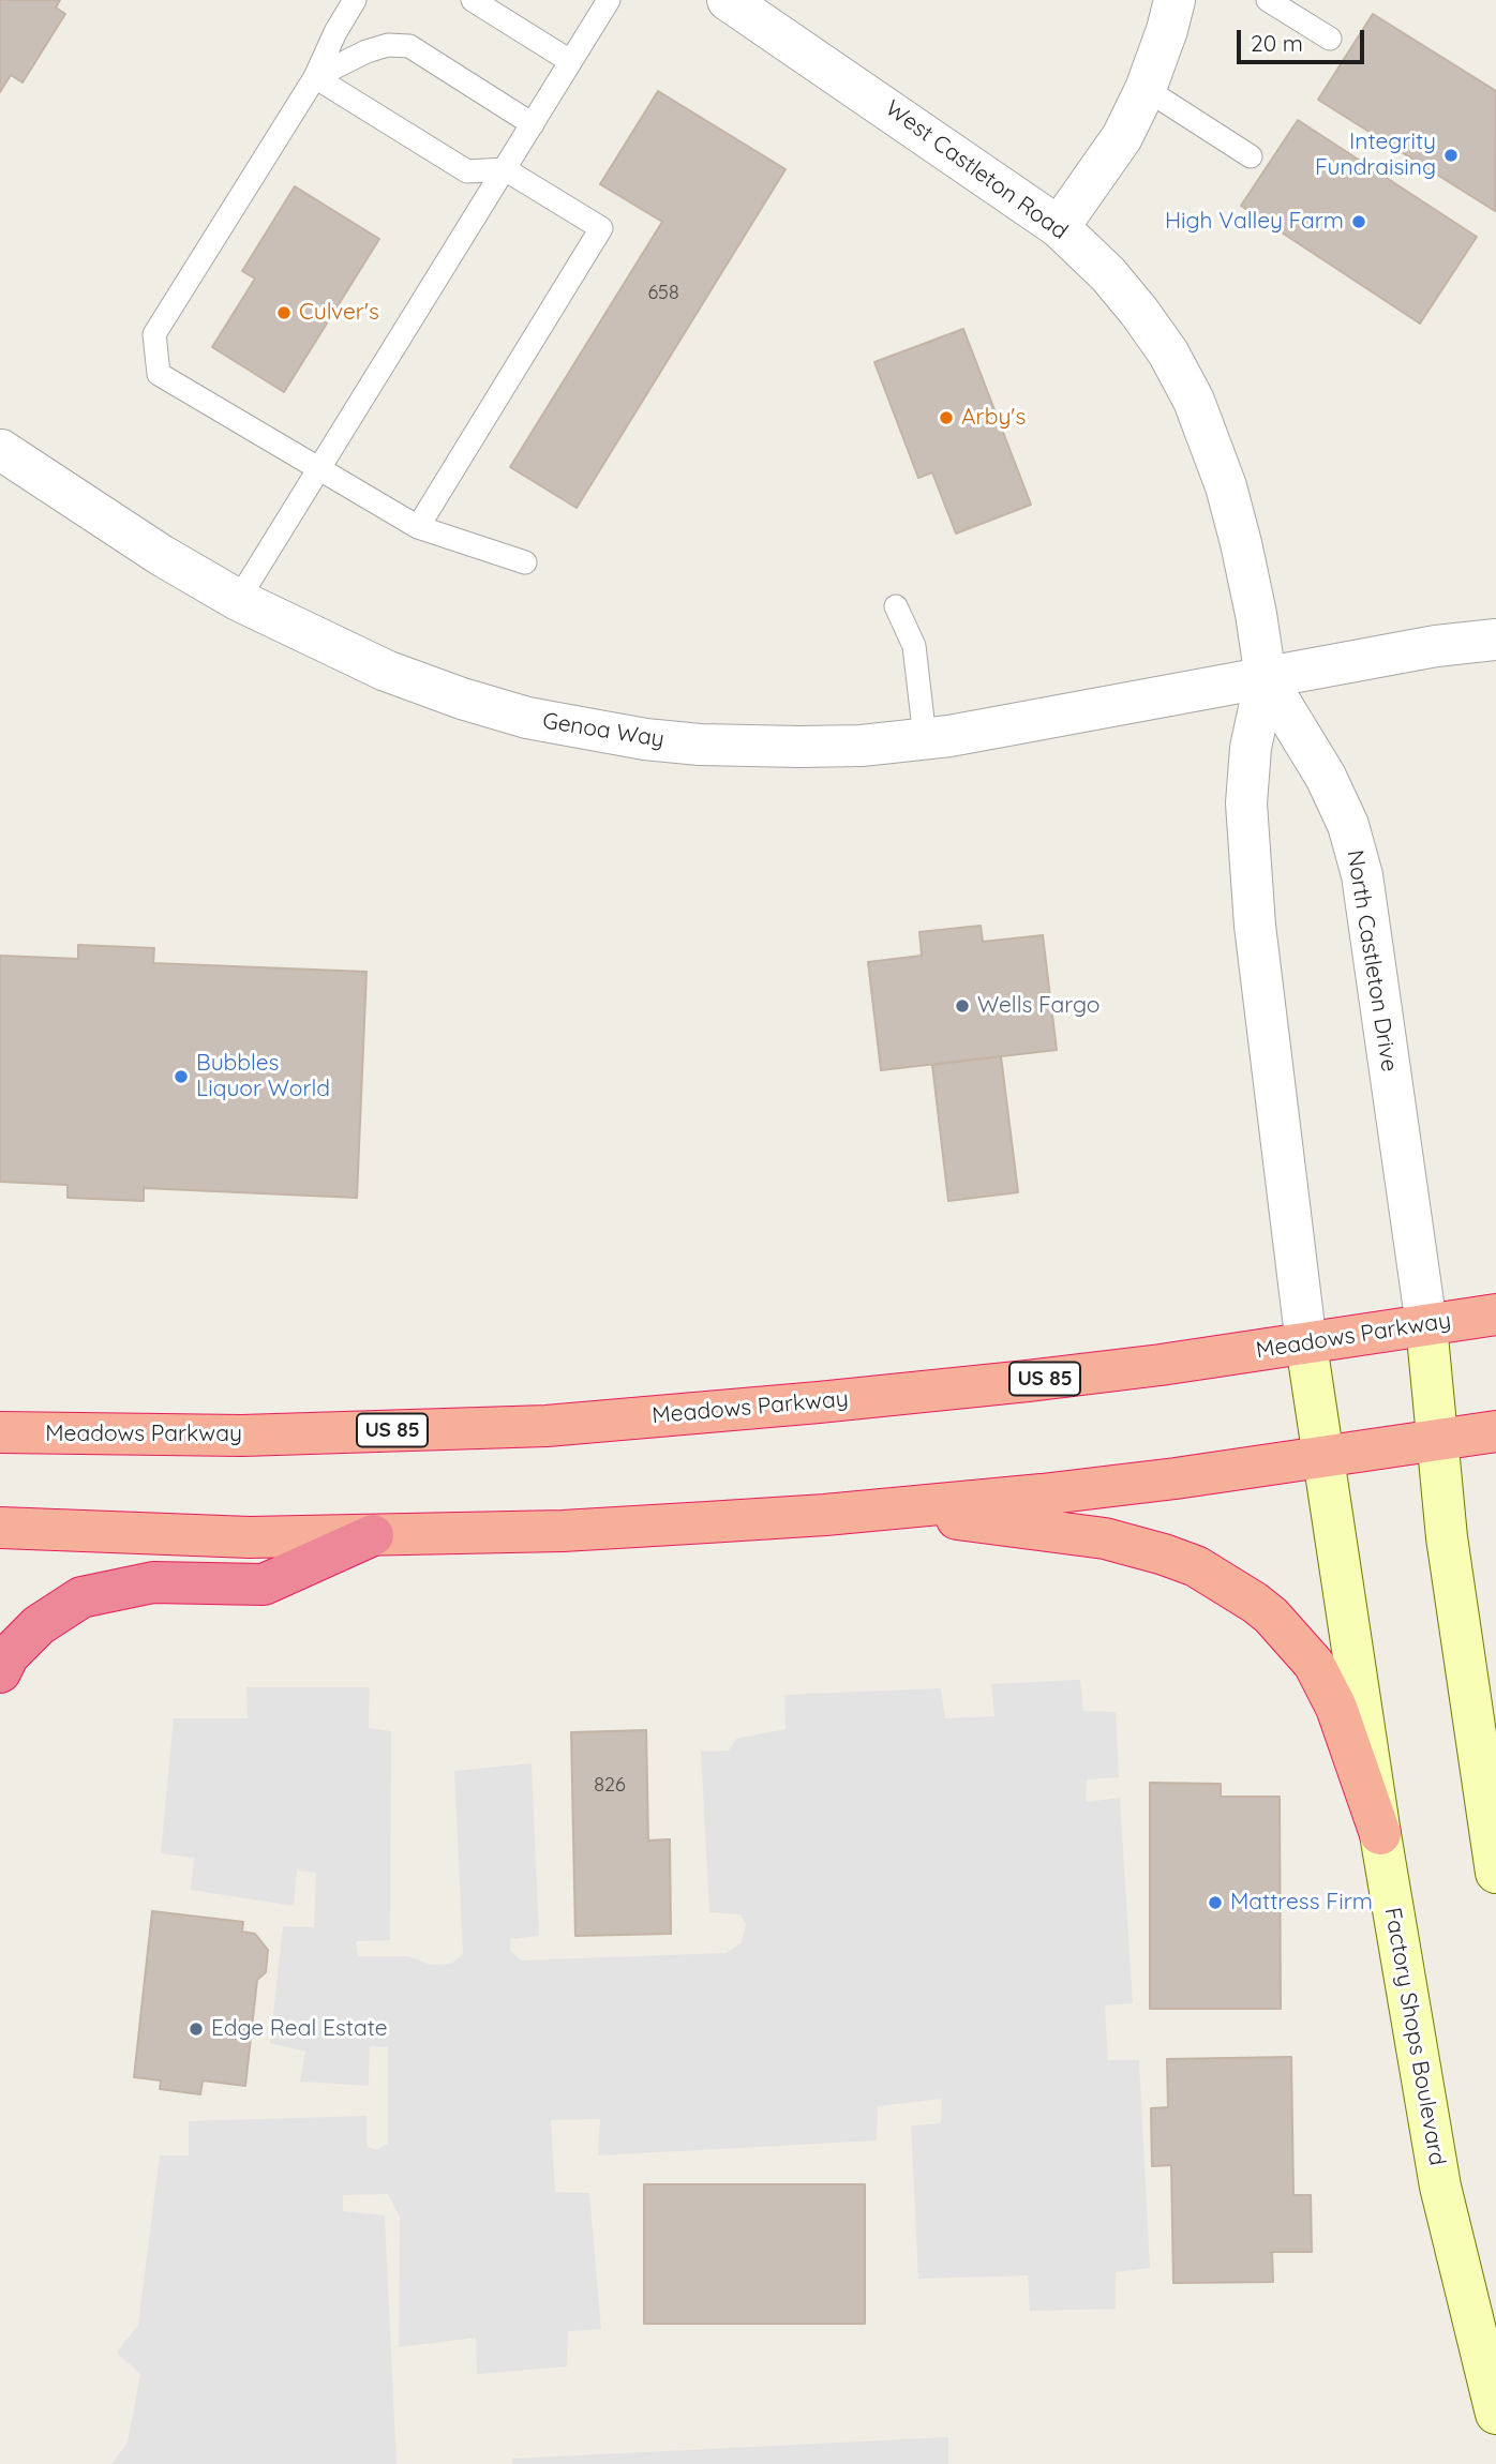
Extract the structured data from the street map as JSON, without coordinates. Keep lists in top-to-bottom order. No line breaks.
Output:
{"streets":{"highway":["Meadows Parkway","US 85"],"main road":["North Castleton Drive","Factory Shops Boulevard"],"street":["West Castleton Road","Genoa Way"]},"crossings":[["West Castleton Road","Genoa Way"],["West Castleton Road","North Castleton Drive"],["Genoa Way","North Castleton Drive"],["North Castleton Drive","Meadows Parkway"],["Meadows Parkway","Factory Shops Boulevard"]],"places":["Integrity Fundraising","High Valley Farm","Culver's","Arby's","Wells Fargo","Bubbles Liquor World","Mattress Firm","Edge Real Estate"],"house_numbers":["658","826"],"scale_bar":"20 m"}
